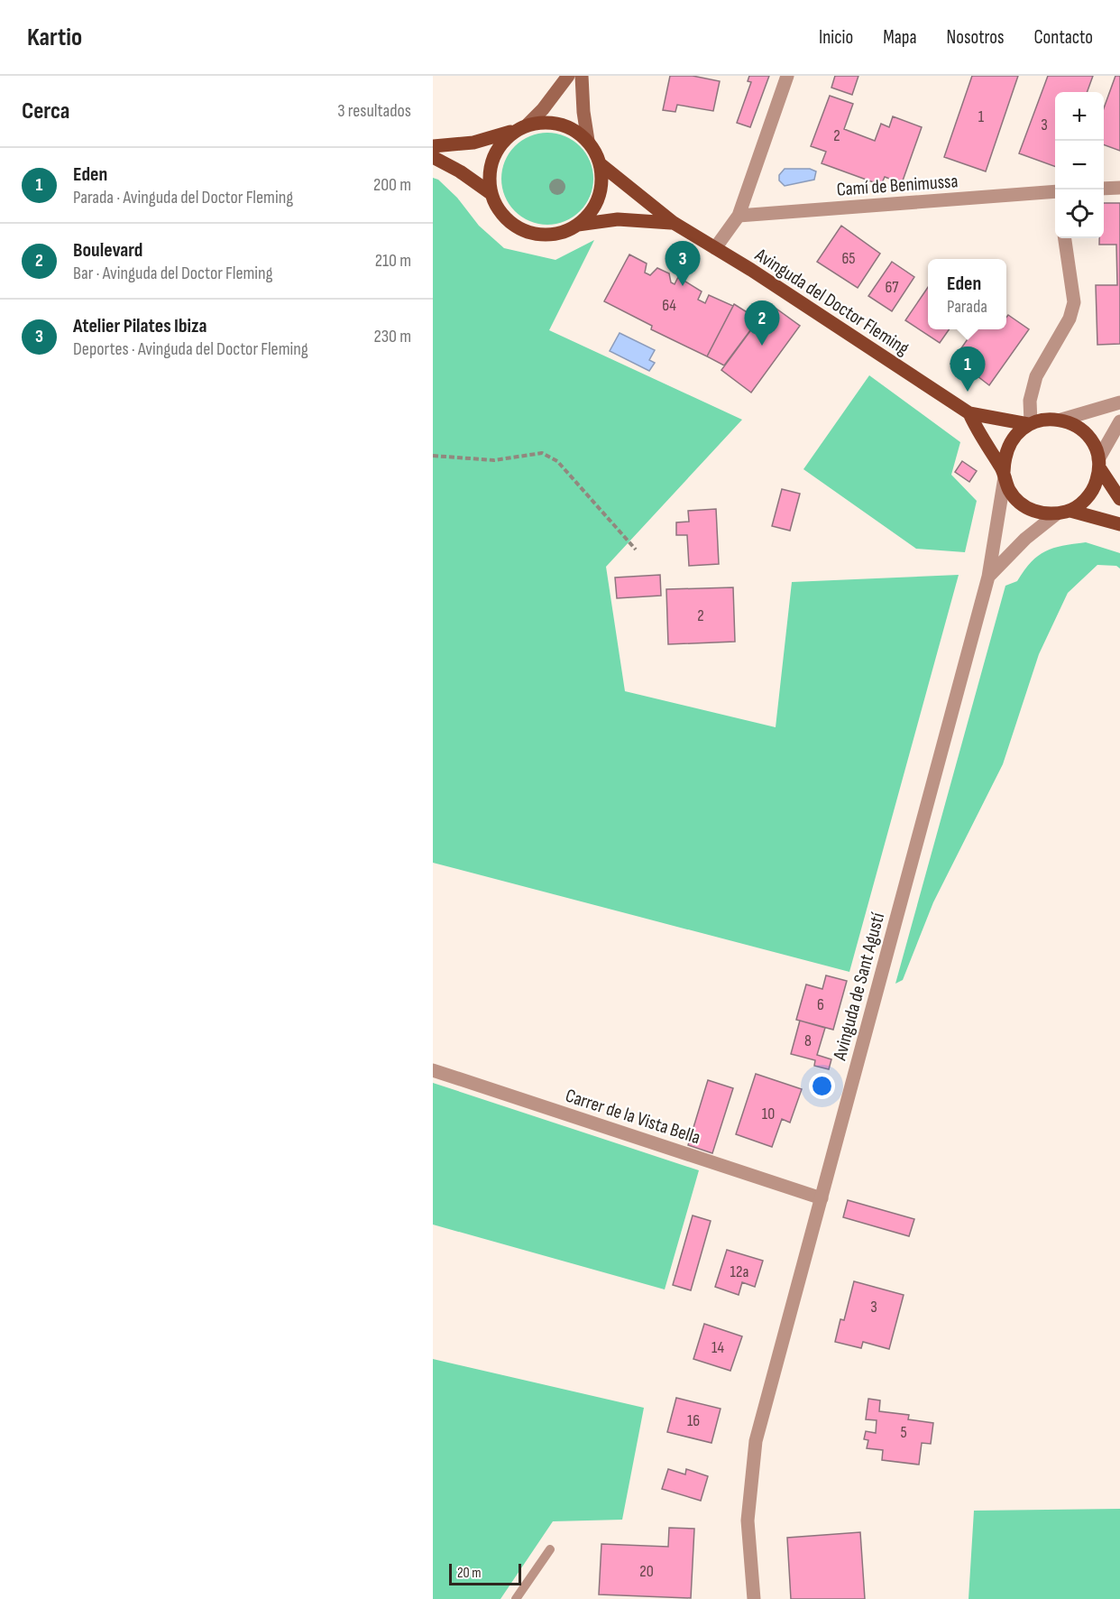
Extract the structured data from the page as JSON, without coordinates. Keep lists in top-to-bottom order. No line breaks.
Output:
{"streets":{"main road":["Avinguda del Doctor Fleming"],"street":["Camí de Benimussa","Avinguda de Sant Agustí","Carrer de la Vista Bella"]},"crossings":[["Avinguda del Doctor Fleming","Avinguda de Sant Agustí"],["Avinguda de Sant Agustí","Carrer de la Vista Bella"]],"house_numbers":["1","3","2","65","67","64","2","6","8","10","12a","3","14","16","5","20"],"scale_bar":"20 m","page":{"header":"Kartio","nav":["Inicio","Mapa","Nosotros","Contacto"],"heading":["Cerca","3 resultados"],"map_buttons":["+","−"],"list":[{"mark":"1","name":"Eden","note":"Parada · Avinguda del Doctor Fleming","value":"200 m"},{"mark":"2","name":"Boulevard","note":"Bar · Avinguda del Doctor Fleming","value":"210 m"},{"mark":"3","name":"Atelier Pilates Ibiza","note":"Deportes · Avinguda del Doctor Fleming","value":"230 m"}],"pins":["3","2","1"],"popup":["Eden","Parada"],"scale":"20 m"}}
